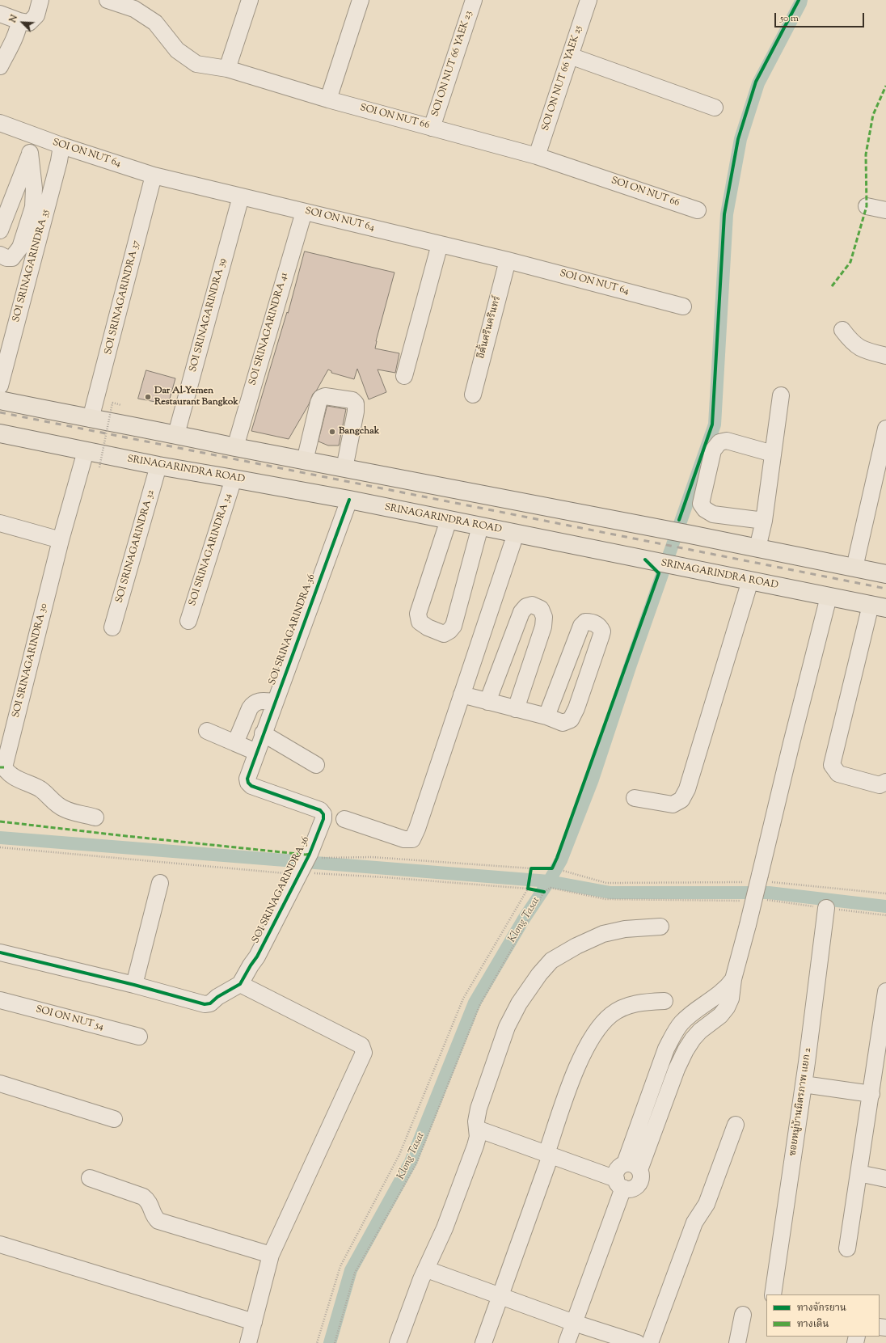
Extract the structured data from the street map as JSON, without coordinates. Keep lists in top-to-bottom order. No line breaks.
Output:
{"streets":{"main road":["SRINAGARINDRA ROAD"],"street":["SOI ON NUT 66 YAEK 23","SOI ON NUT 66 YAEK 25","SOI ON NUT 66","SOI ON NUT 64","SOI SRINAGARINDRA 35","SOI SRINAGARINDRA 37","SOI SRINAGARINDRA 39","อีตั้นศรีนครินทร์","SOI SRINAGARINDRA 41","SOI SRINAGARINDRA 32","SOI SRINAGARINDRA 34","SOI SRINAGARINDRA 36","SOI SRINAGARINDRA 30","SOI ON NUT 54","ซอยหมู่บ้านมิตรภาพ แยก 2"]},"crossings":[["SOI ON NUT 66 YAEK 23","SOI ON NUT 66"],["SOI ON NUT 66 YAEK 25","SOI ON NUT 66"],["SOI ON NUT 64","SOI SRINAGARINDRA 35"],["SOI ON NUT 64","SOI SRINAGARINDRA 37"],["SOI ON NUT 64","SOI SRINAGARINDRA 39"],["SOI ON NUT 64","อีตั้นศรีนครินทร์"],["SOI ON NUT 64","SOI SRINAGARINDRA 41"],["SRINAGARINDRA ROAD","SOI SRINAGARINDRA 32"],["SRINAGARINDRA ROAD","SOI SRINAGARINDRA 34"],["SRINAGARINDRA ROAD","SOI SRINAGARINDRA 36"],["SRINAGARINDRA ROAD","SOI SRINAGARINDRA 30"]],"water":["Klong Tasat"],"places":["Dar Al-Yemen Restaurant Bangkok","Bangchak"],"legend":["ทางจักรยาน","ทางเดิน"],"scale_bar":"50 m","north":"top left"}
